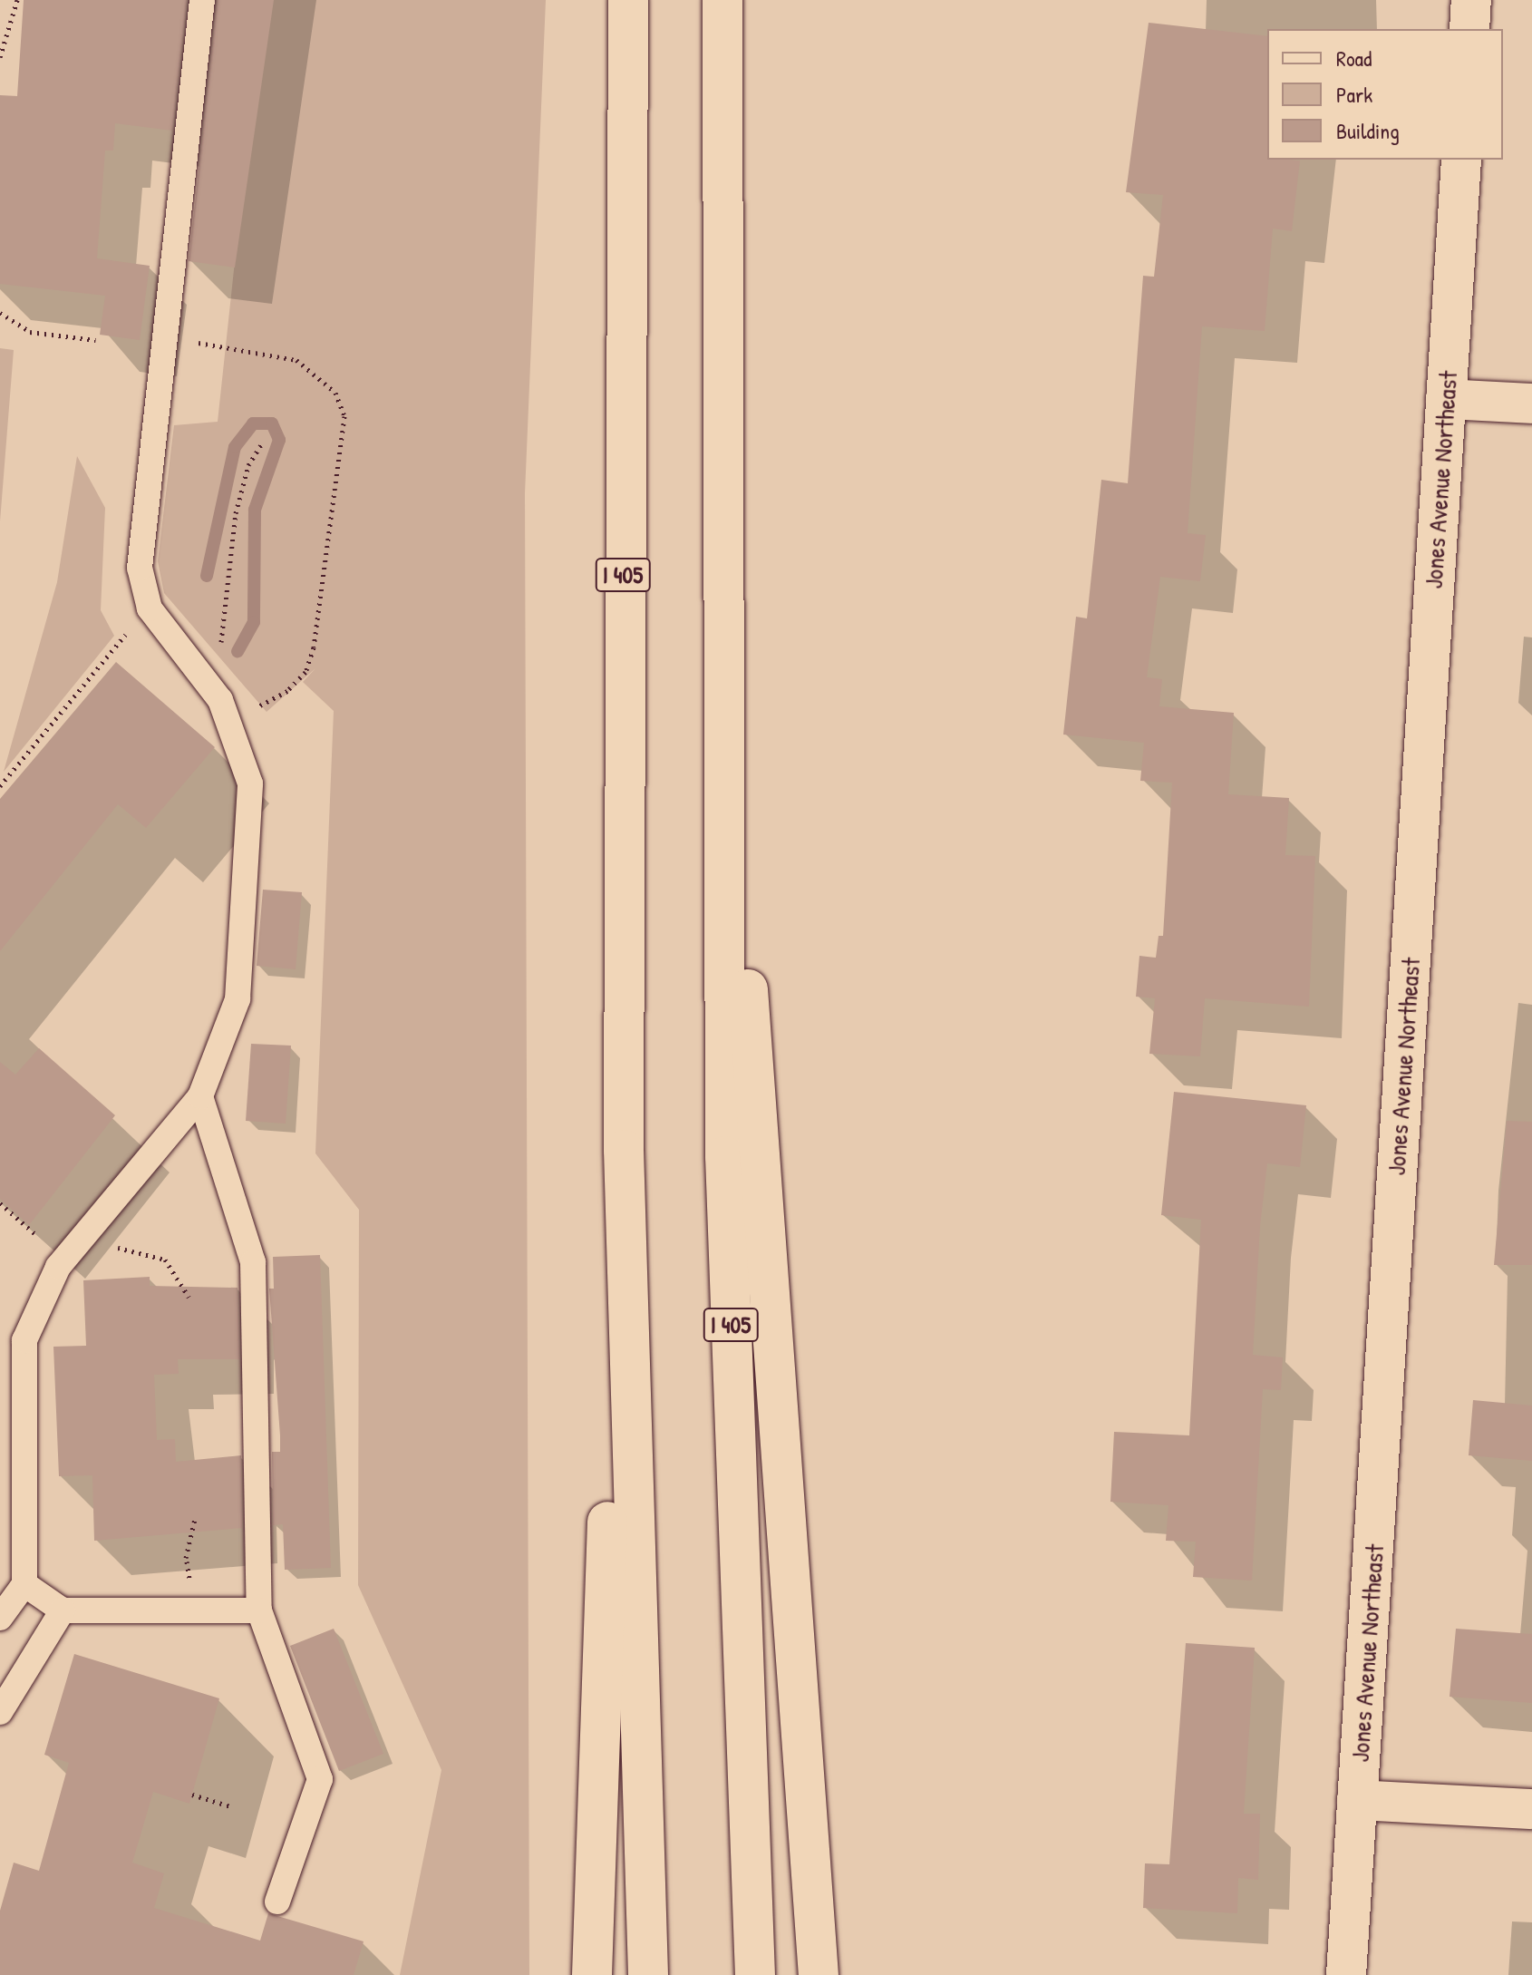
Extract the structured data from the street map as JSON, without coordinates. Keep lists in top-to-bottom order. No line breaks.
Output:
{"streets":{"main road":["Jones Avenue Northeast","I 405"]},"legend":["Road","Park","Building"]}
